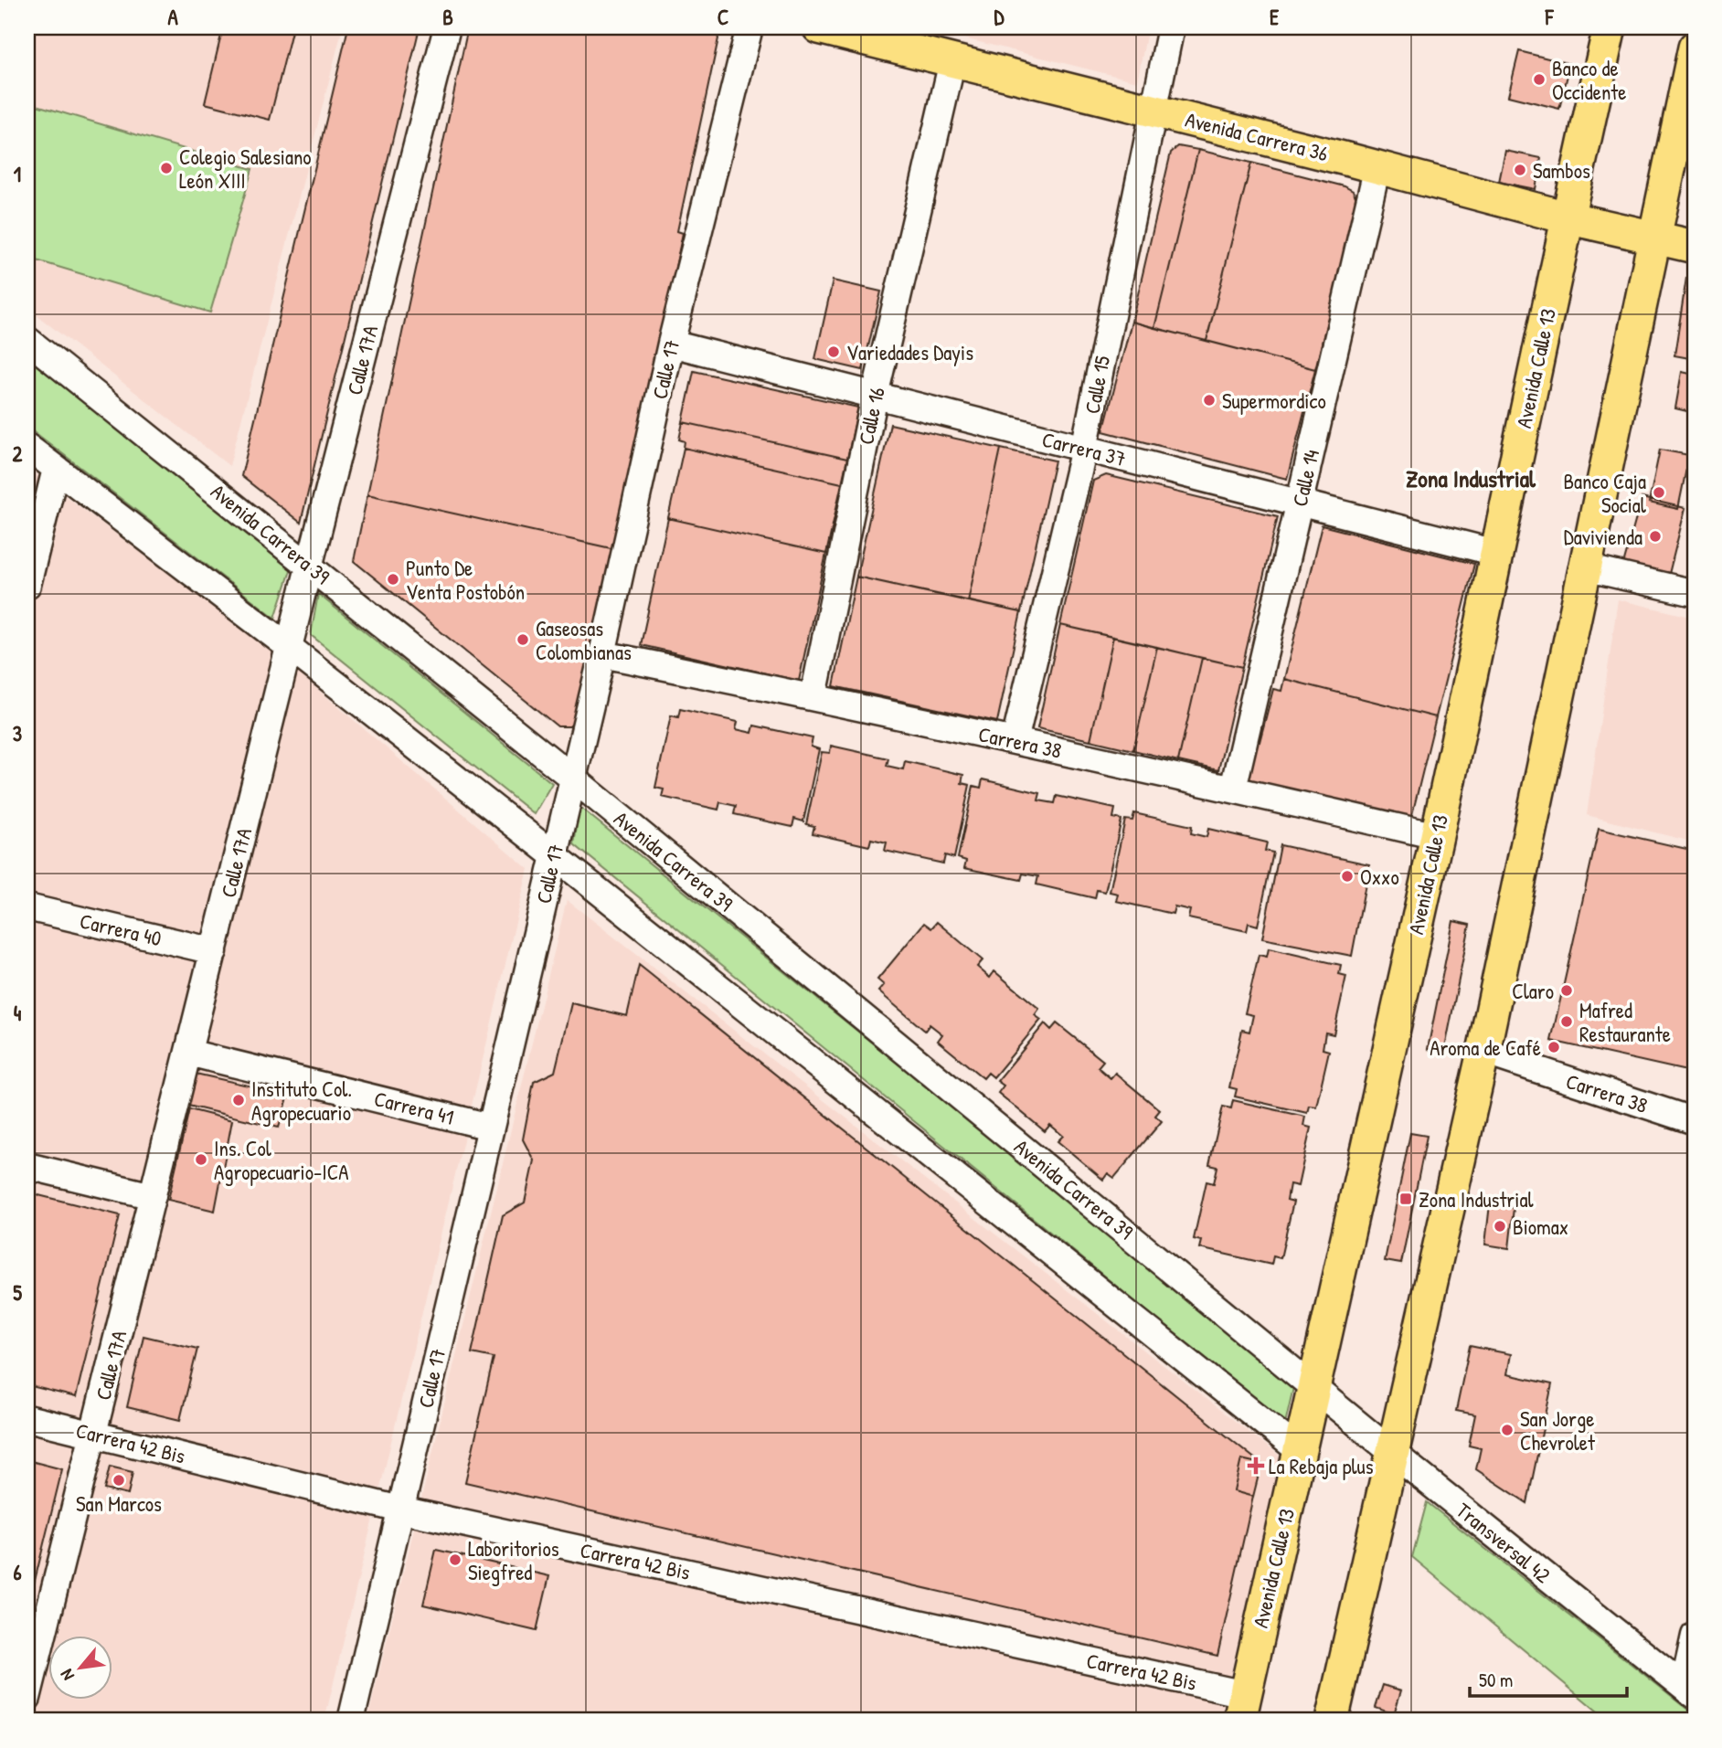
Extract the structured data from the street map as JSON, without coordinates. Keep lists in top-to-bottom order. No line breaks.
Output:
{"streets":{"main road":["Avenida Carrera 36","Avenida Calle 13"],"street":["Calle 17A","Calle 17","Calle 15","Calle 16","Carrera 37","Calle 14","Avenida Carrera 39","Carrera 38","Carrera 40","Carrera 41","Carrera 42 Bis","Transversal 42"]},"crossings":[["Avenida Carrera 36","Avenida Calle 13"],["Avenida Carrera 36","Calle 15"],["Avenida Carrera 36","Calle 16"],["Avenida Carrera 36","Calle 14"],["Calle 17A","Avenida Carrera 39"],["Calle 17A","Carrera 40"],["Calle 17A","Carrera 41"],["Calle 17A","Carrera 42 Bis"],["Avenida Calle 13","Carrera 37"],["Avenida Calle 13","Avenida Carrera 39"],["Avenida Calle 13","Carrera 38"],["Avenida Calle 13","Carrera 42 Bis"],["Avenida Calle 13","Transversal 42"],["Calle 17","Carrera 37"],["Calle 17","Avenida Carrera 39"],["Calle 17","Carrera 38"],["Calle 17","Carrera 41"],["Calle 17","Carrera 42 Bis"],["Calle 15","Carrera 37"],["Calle 15","Carrera 38"],["Calle 16","Carrera 37"],["Calle 16","Carrera 38"],["Carrera 37","Calle 14"],["Calle 14","Carrera 38"],["Avenida Carrera 39","Transversal 42"]],"districts":["Zona Industrial"],"places":{"other":["Banco de Occidente","Colegio Salesiano León XIII","Sambos","Variedades Dayis","Supermordico","Banco Caja Social","Davivienda","Punto De Venta Postobón","Gaseosas Colombianas","Oxxo","Claro","Mafred Restaurante","Aroma de Café","Instituto Col. Agropecuario","Ins. Col Agropecuario-ICA","Biomax","San Jorge Chevrolet","San Marcos","Laboritorios Siegfred"],"transit":["Zona Industrial"],"health":["La Rebaja plus"]},"scale_bar":"50 m","north":"bottom left","grid":{"columns":["A","B","C","D","E","F"],"rows":["1","2","3","4","5","6"]}}
